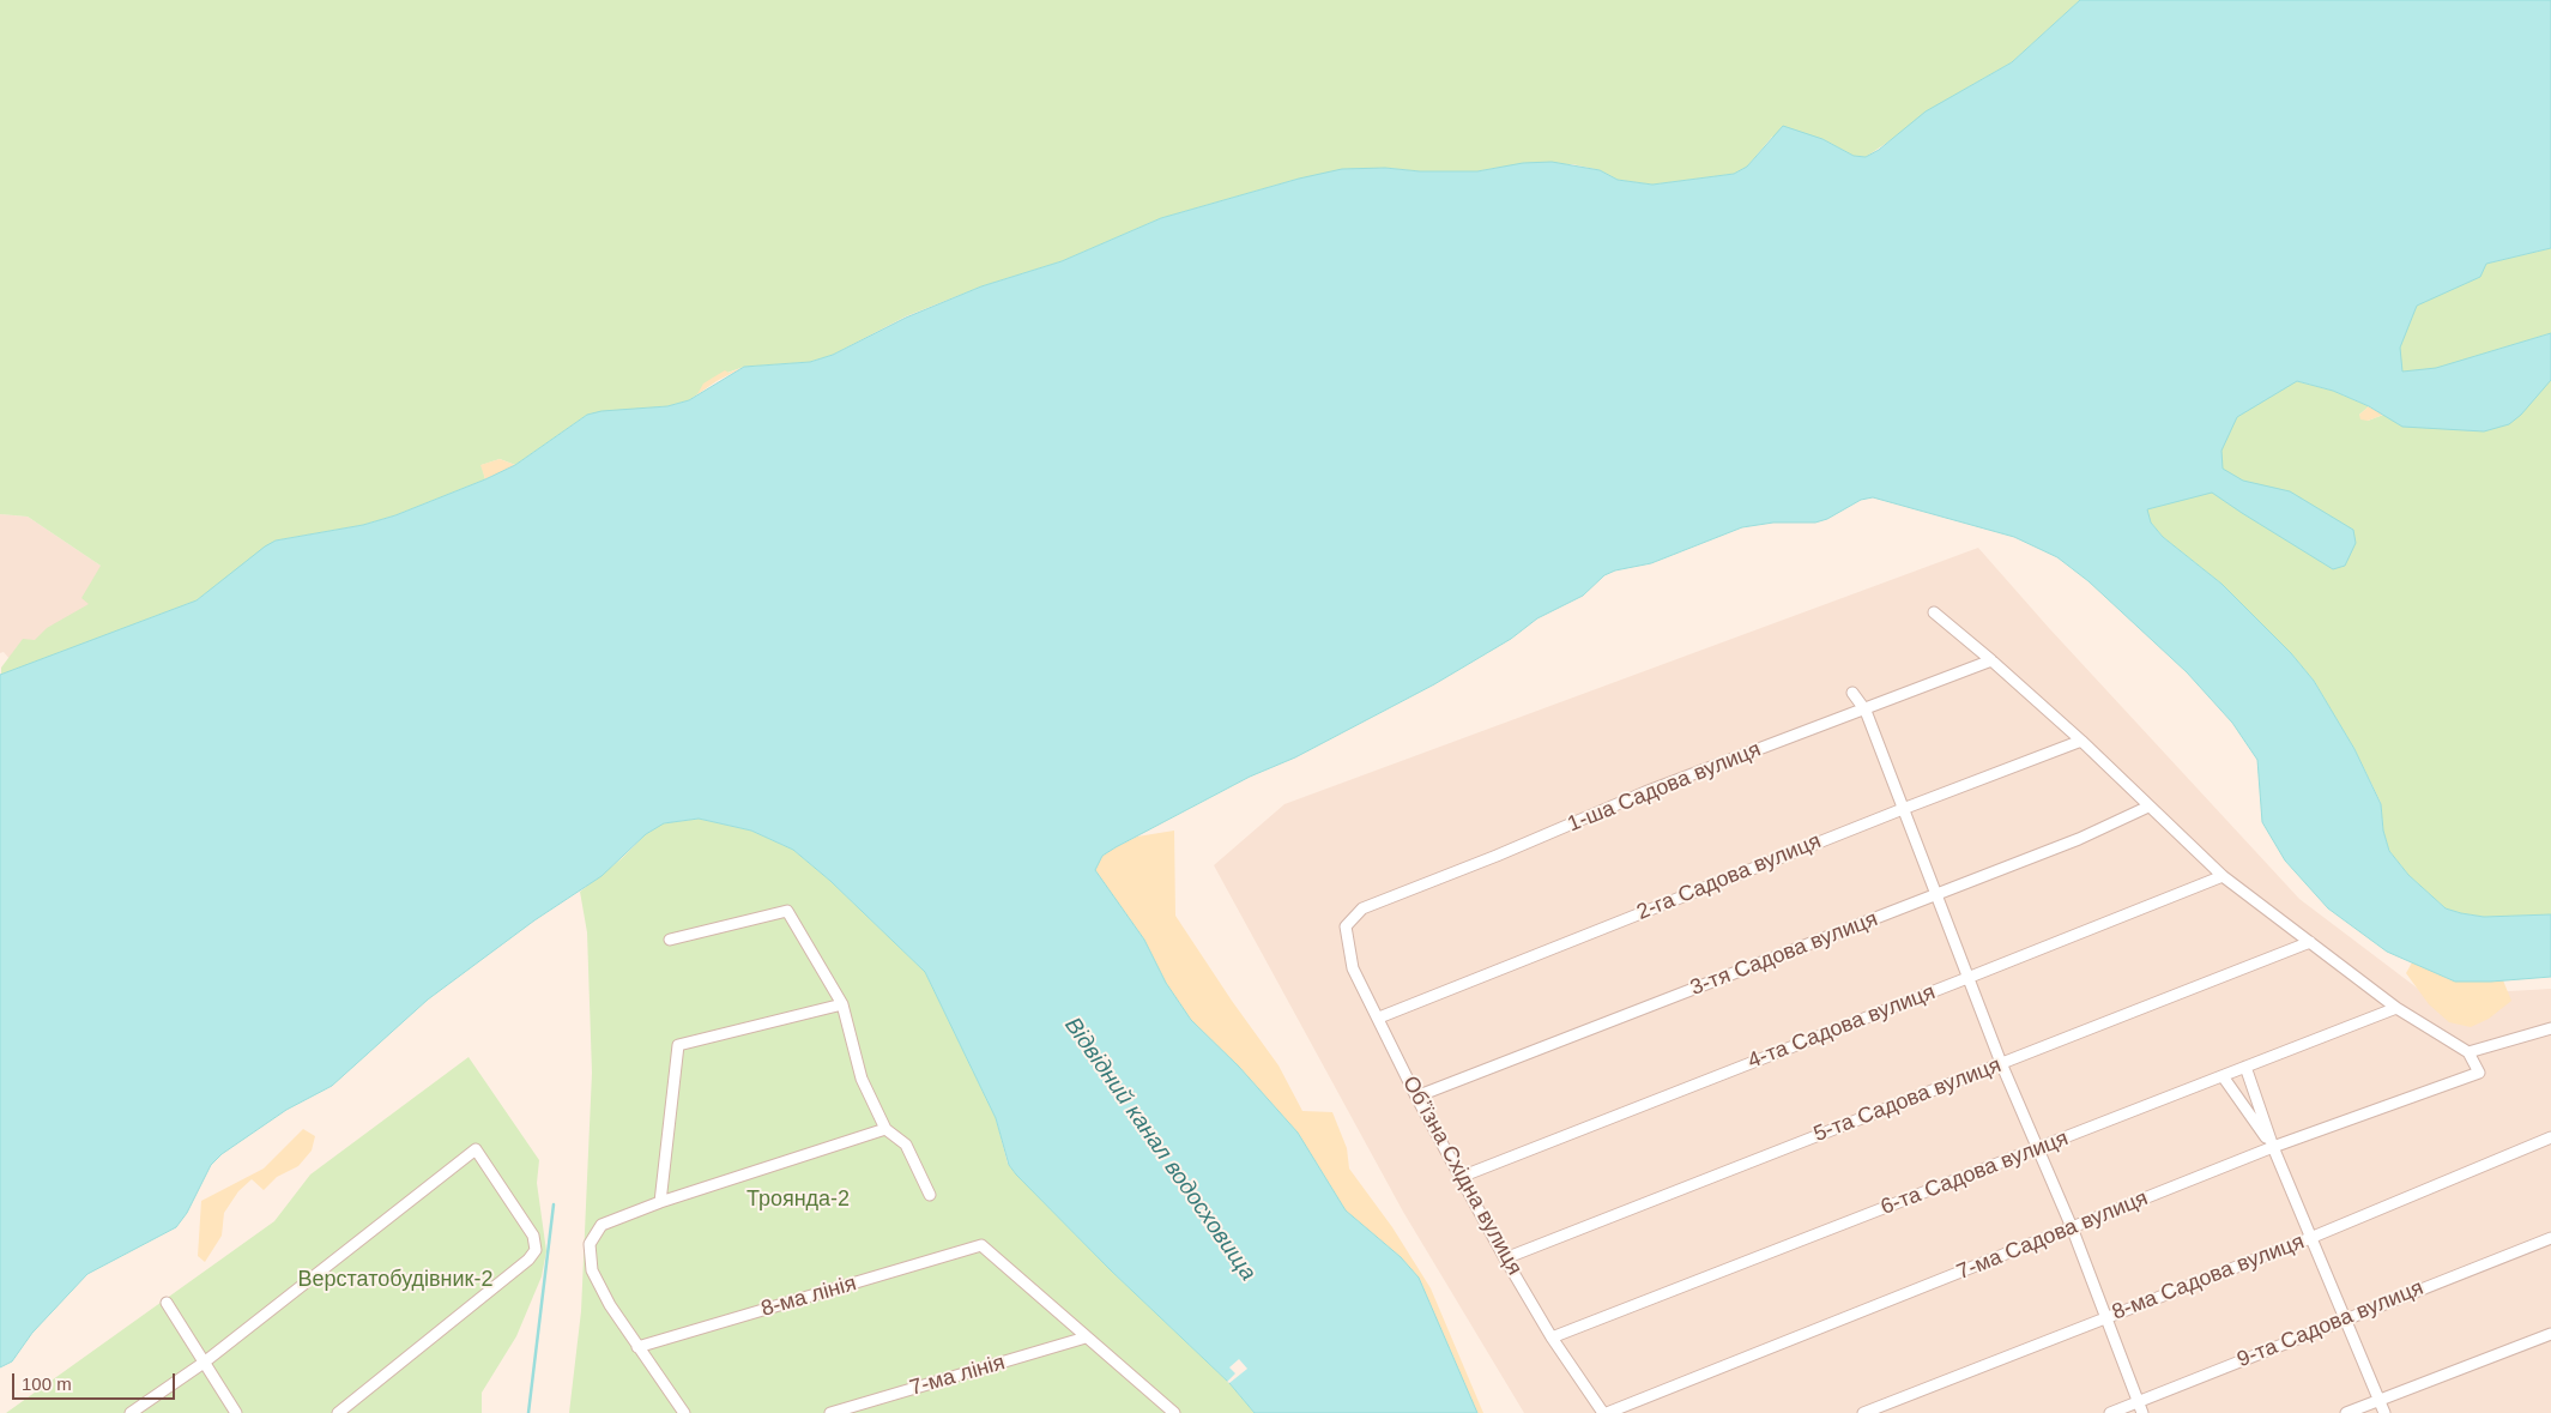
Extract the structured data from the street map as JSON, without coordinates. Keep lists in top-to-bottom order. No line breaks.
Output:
{"streets":{"street":["1-ша Садова вулиця","2-га Садова вулиця","3-тя Садова вулиця","4-та Садова вулиця","5-та Садова вулиця","6-та Садова вулиця","Обʼїзна Східна вулиця","7-ма Садова вулиця","8-ма Садова вулиця","8-ма лінія","9-та Садова вулиця","7-ма лінія"]},"crossings":[["1-ша Садова вулиця","Обʼїзна Східна вулиця"],["2-га Садова вулиця","Обʼїзна Східна вулиця"],["3-тя Садова вулиця","Обʼїзна Східна вулиця"],["4-та Садова вулиця","Обʼїзна Східна вулиця"],["5-та Садова вулиця","Обʼїзна Східна вулиця"],["6-та Садова вулиця","Обʼїзна Східна вулиця"],["Обʼїзна Східна вулиця","7-ма Садова вулиця"],["8-ма лінія","7-ма лінія"]],"water":["Відвідний канал водосховища"],"parks":["Троянда-2","Верстатобудівник-2"],"scale_bar":"100 m"}
